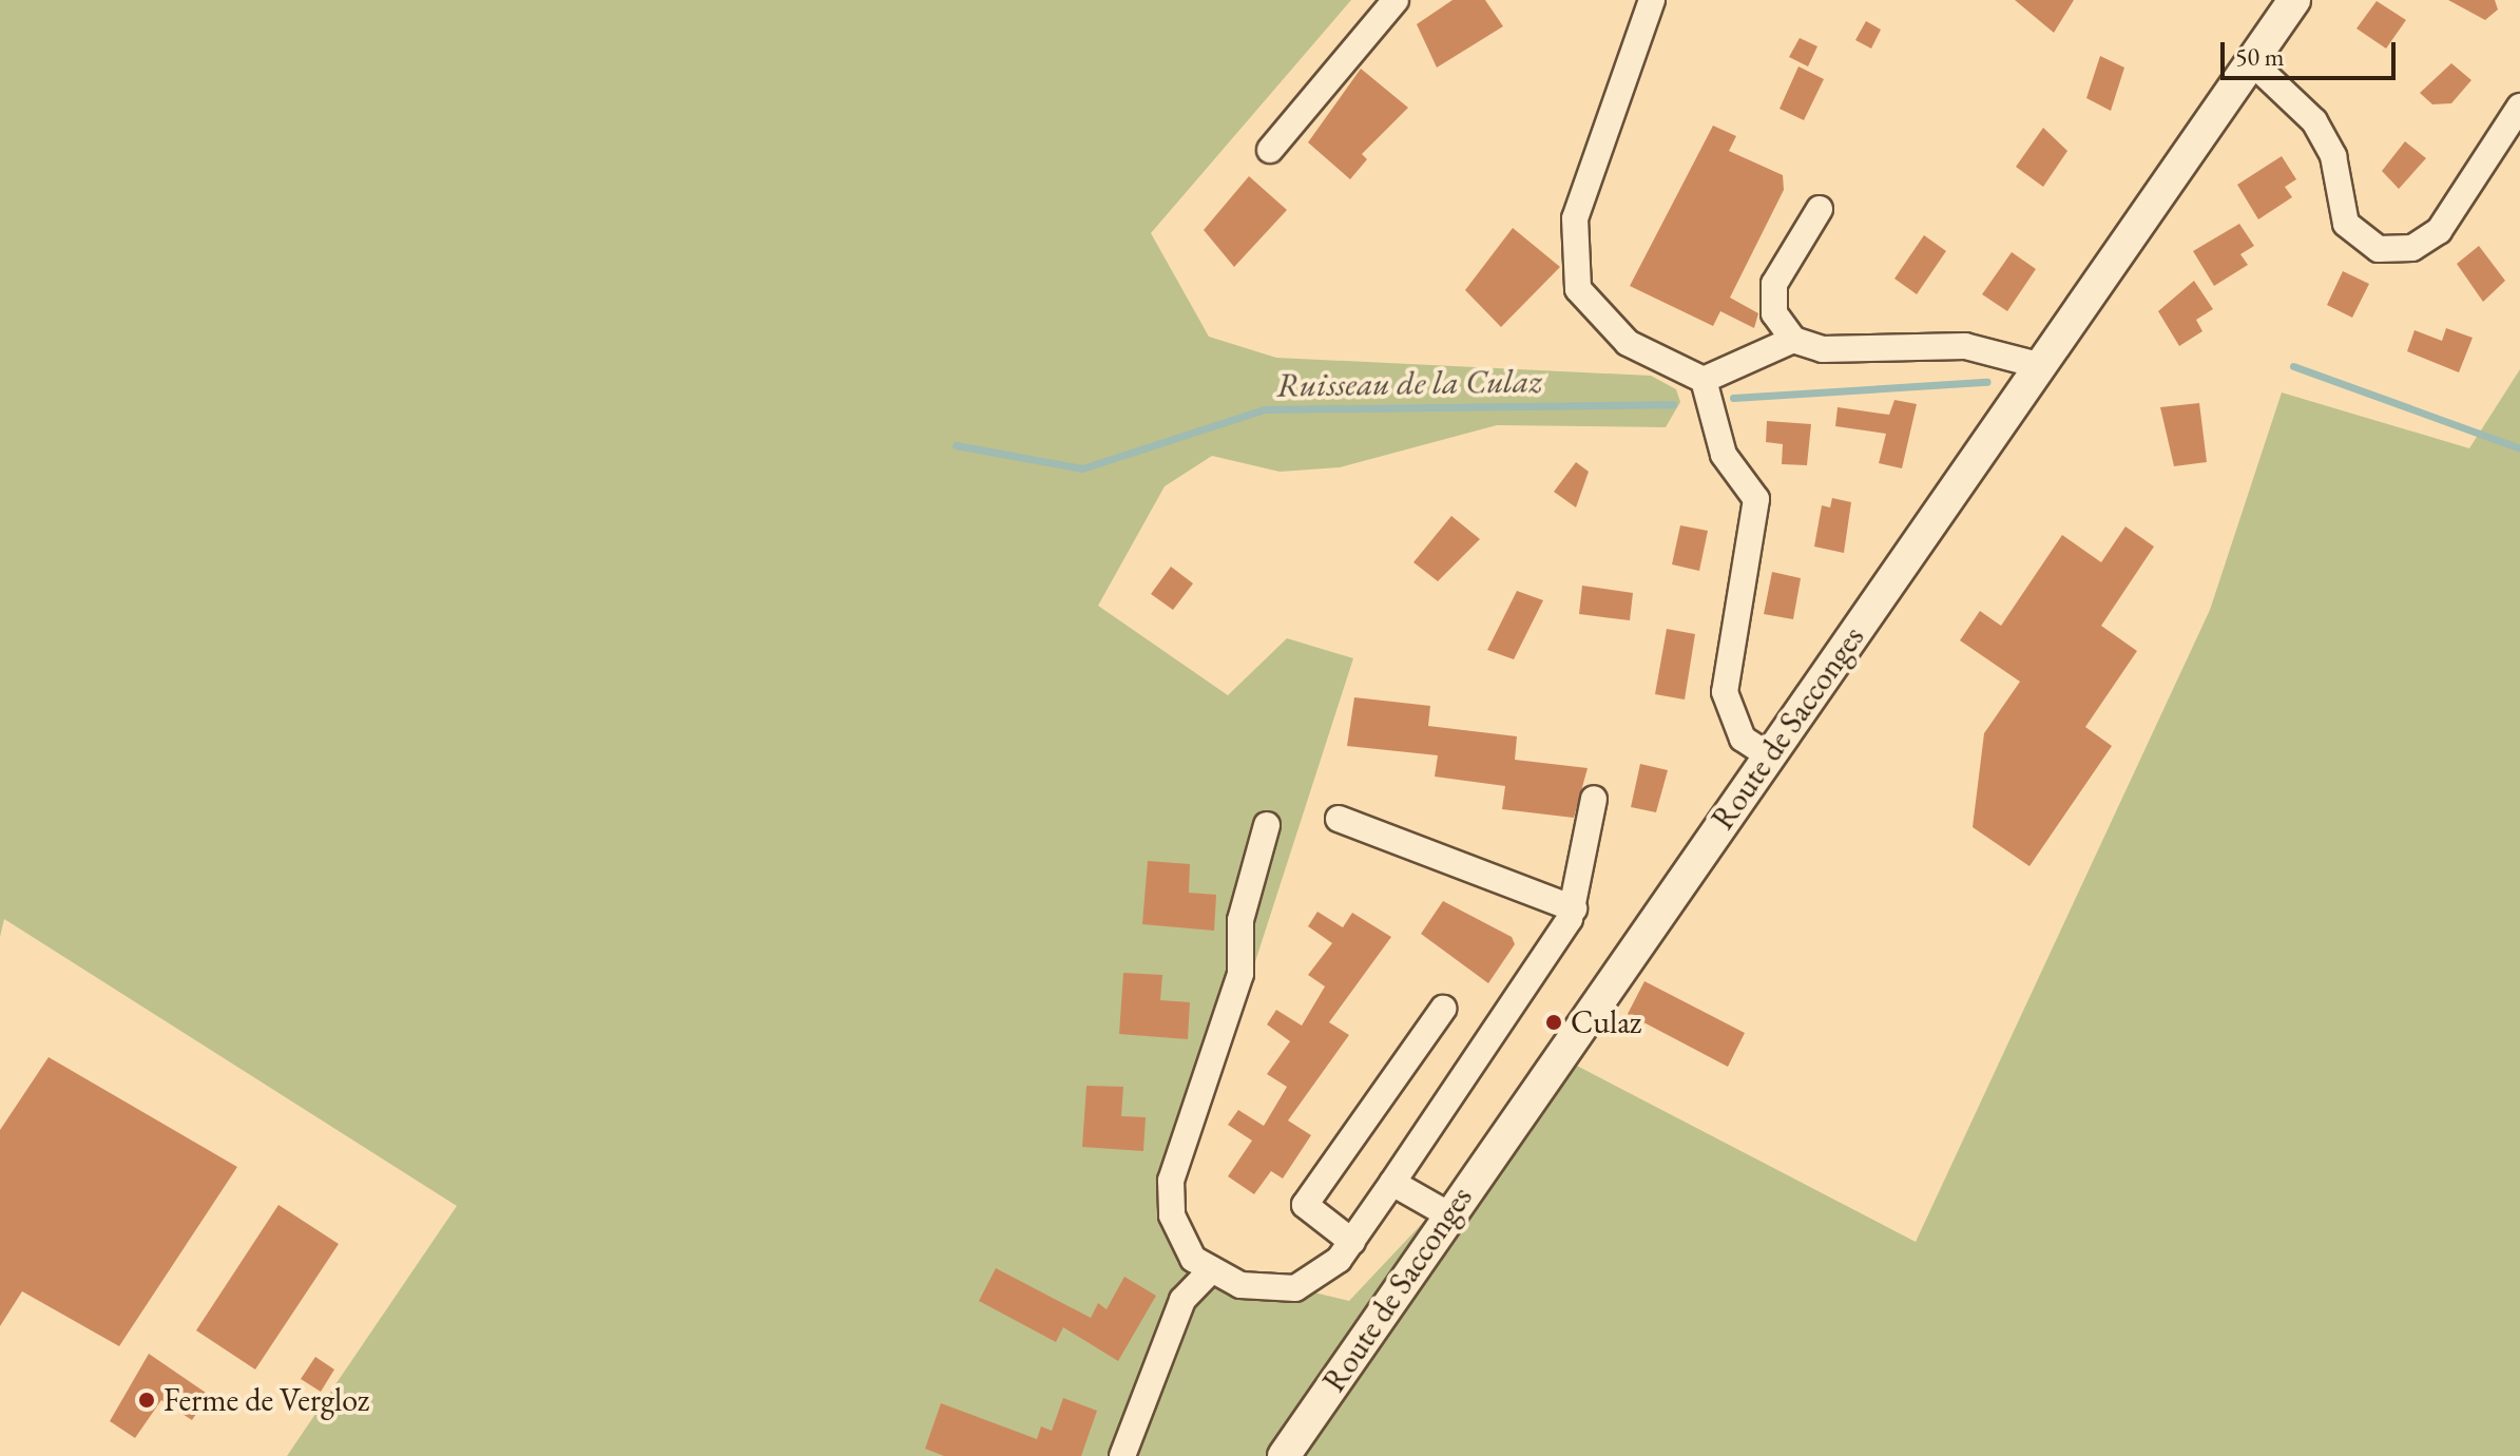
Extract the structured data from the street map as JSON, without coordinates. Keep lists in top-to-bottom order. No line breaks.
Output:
{"streets":{"street":["Route de Sacconges"]},"water":["Ruisseau de la Culaz"],"places":["Culaz","Ferme de Vergloz"],"scale_bar":"50 m"}
